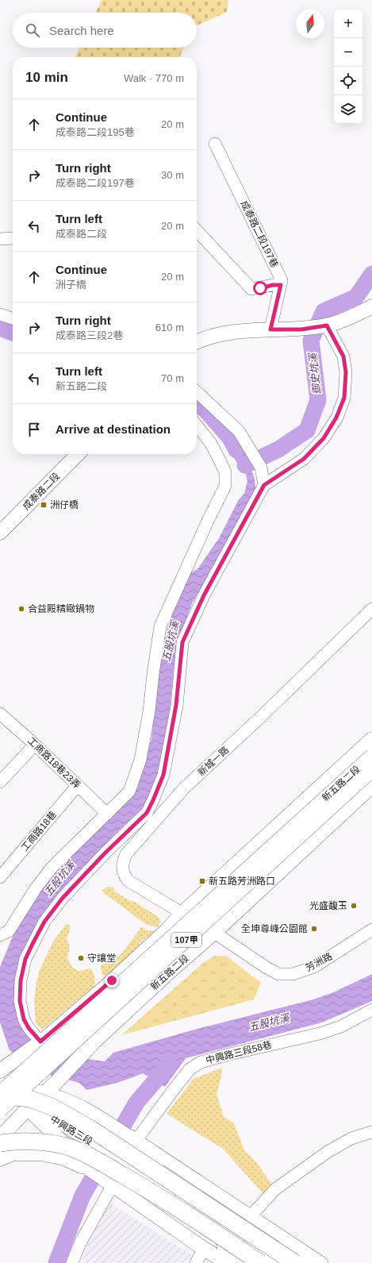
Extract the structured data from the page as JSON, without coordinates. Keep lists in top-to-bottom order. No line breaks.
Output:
{"streets":{"main road":["成泰路二段","新五路二段","107甲","中興路三段"],"street":["成泰路二段197巷","新城一路","工商路18巷23弄","工商路18巷","芳洲路","中興路三段58巷"]},"crossings":[["新城一路","新五路二段"],["新城一路","芳洲路"],["工商路18巷23弄","工商路18巷"],["新五路二段","芳洲路"],["新五路二段","中興路三段"]],"water":["御史坑溪","五股坑溪"],"places":{"transit":["洲仔橋","新五路芳洲路口"],"other":["合益殿精緻鍋物","光盛馥玉","全坤尊峰公園館","守讓堂"]},"north":"top","page":{"map_buttons":["+","−"],"search":"Search here","heading":["10 min","Walk · 770 m"],"list":[["Continue","成泰路二段195巷","20 m"],["Turn right","成泰路二段197巷","30 m"],["Turn left","成泰路二段","20 m"],["Continue","洲子橋","20 m"],["Turn right","成泰路三段2巷","610 m"],["Turn left","新五路二段","70 m"],"Arrive at destination"]}}
